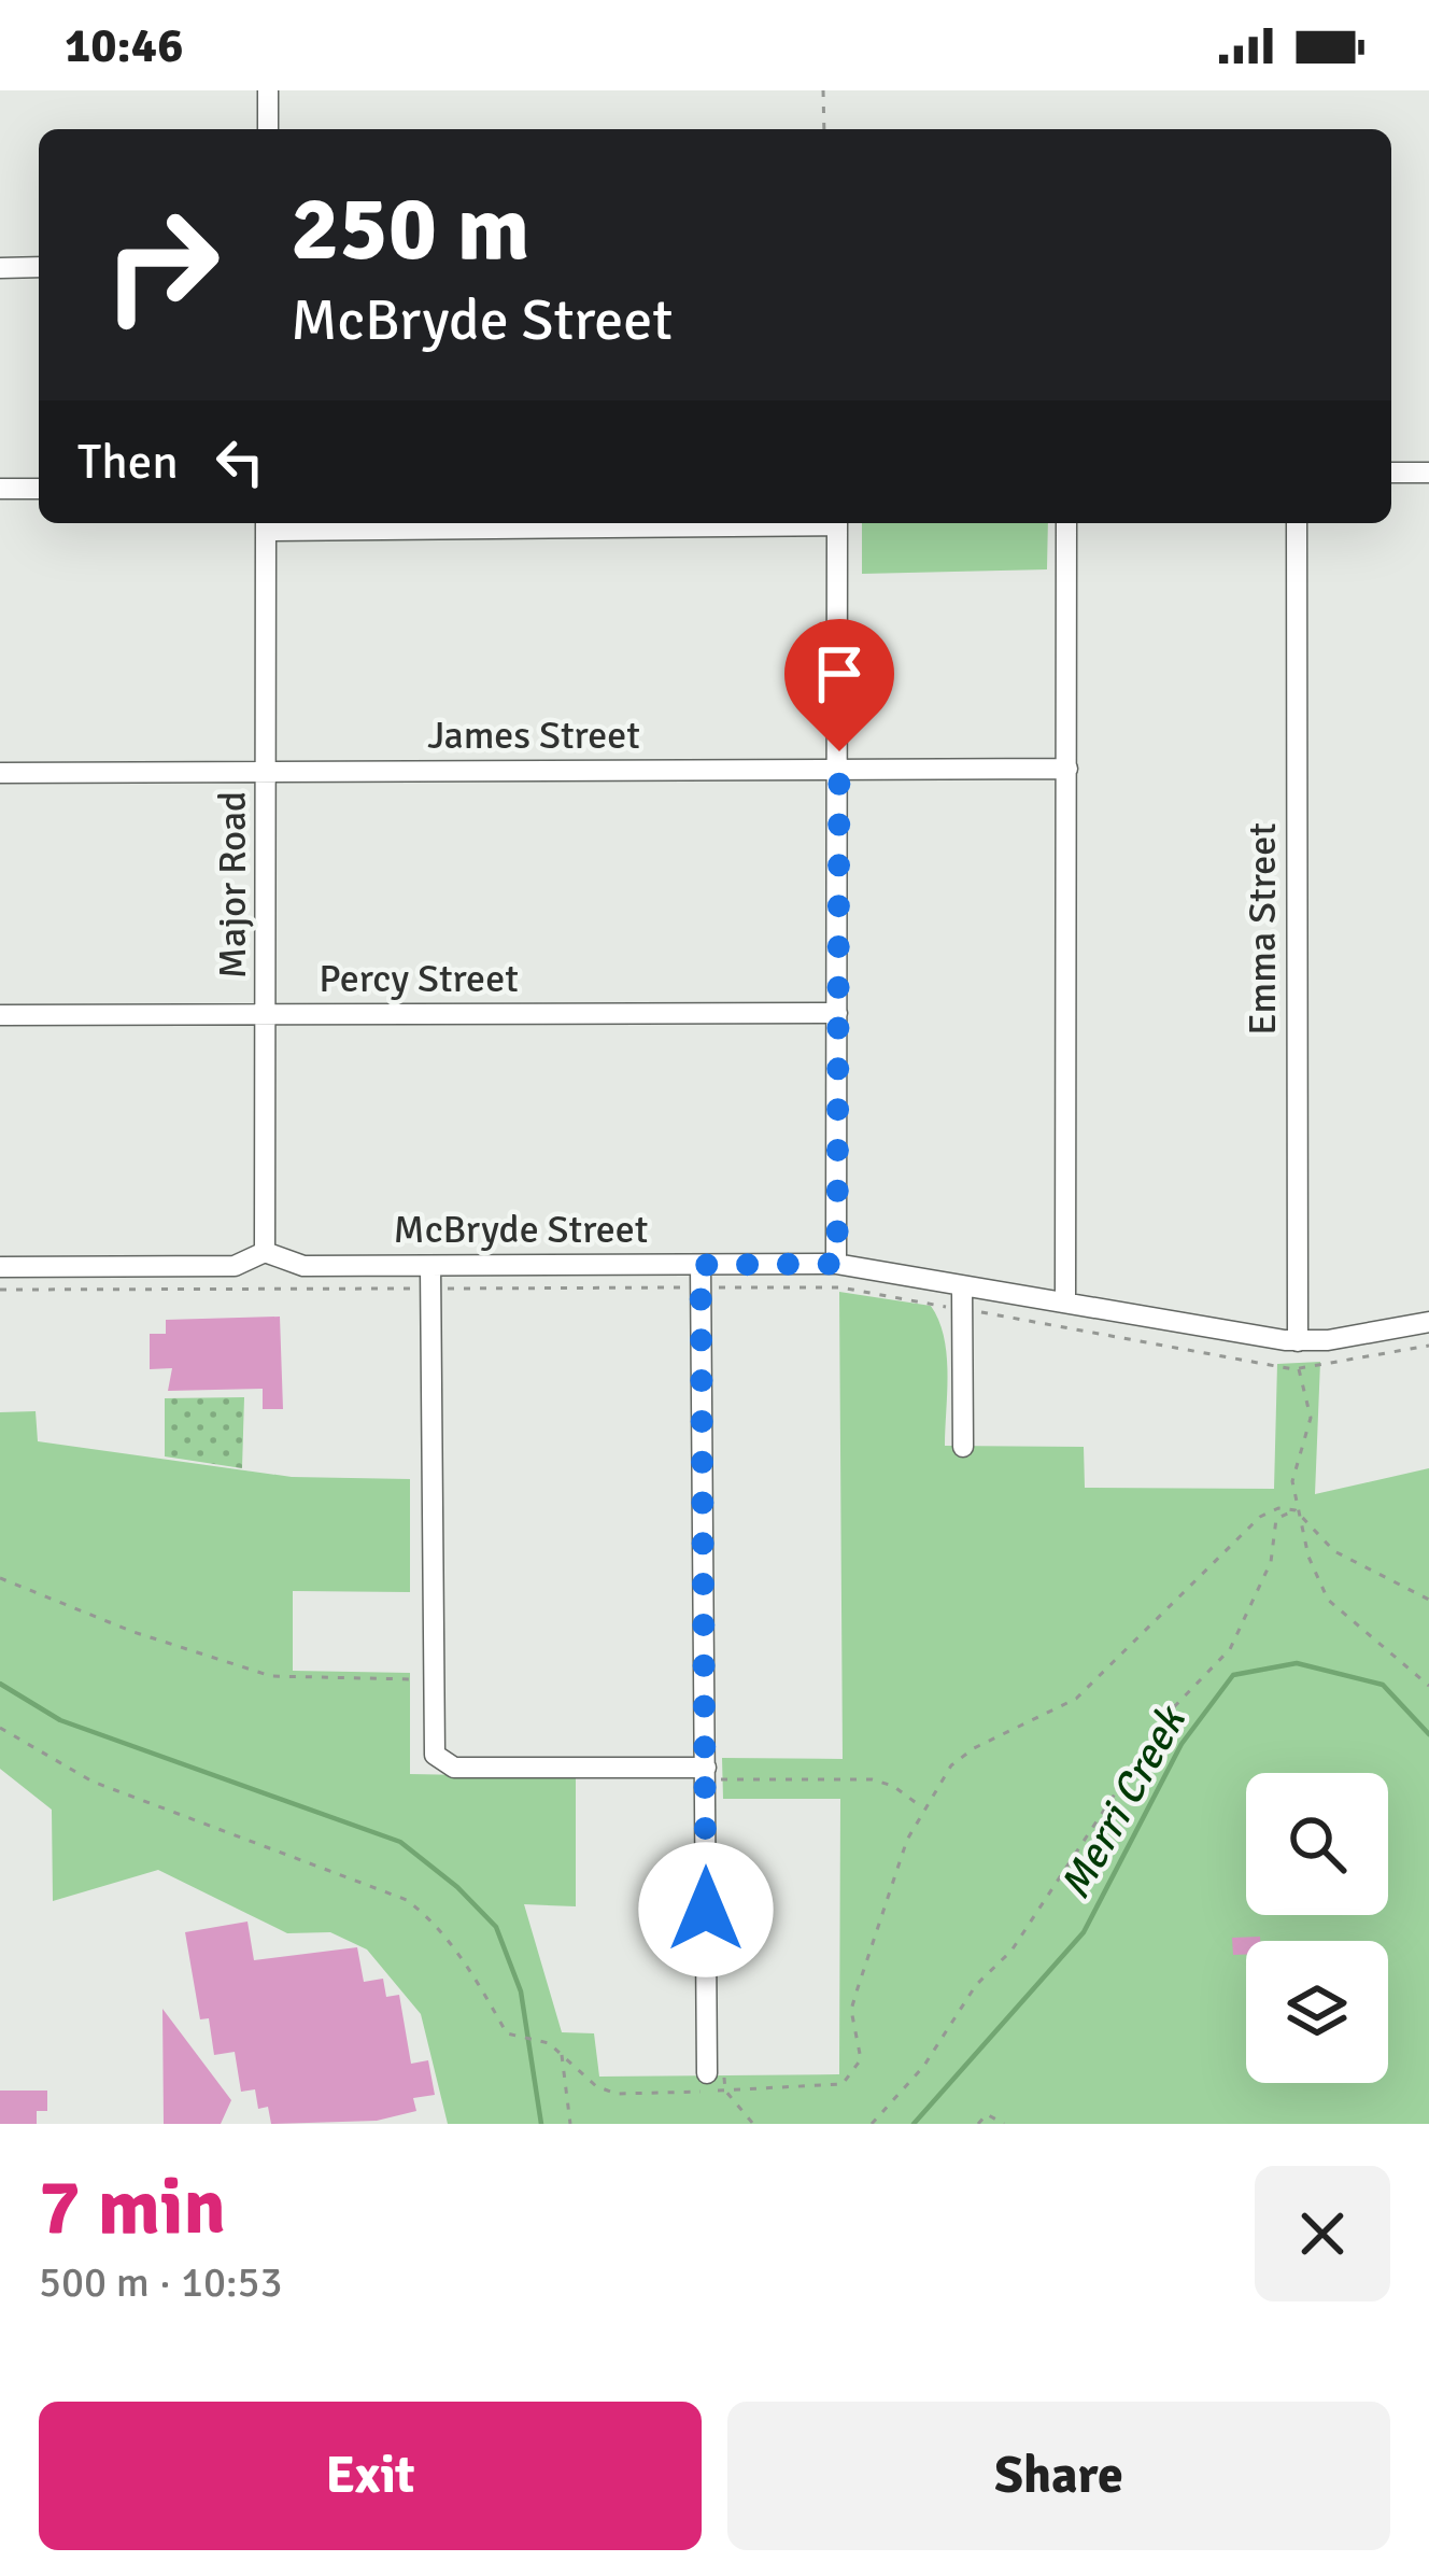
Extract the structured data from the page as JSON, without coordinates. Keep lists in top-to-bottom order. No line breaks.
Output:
{"streets":{"street":["James Street","Major Road","Emma Street","Percy Street","McBryde Street"]},"crossings":[["James Street","Major Road"],["Major Road","Percy Street"],["Major Road","McBryde Street"],["Emma Street","McBryde Street"]],"water":["Merri Creek"],"page":{"status":"10:46","turn":["250 m","McBryde Street"],"then":"Then","heading":["7 min","500 m · 10:53"],"buttons":["Exit","Share"]}}
